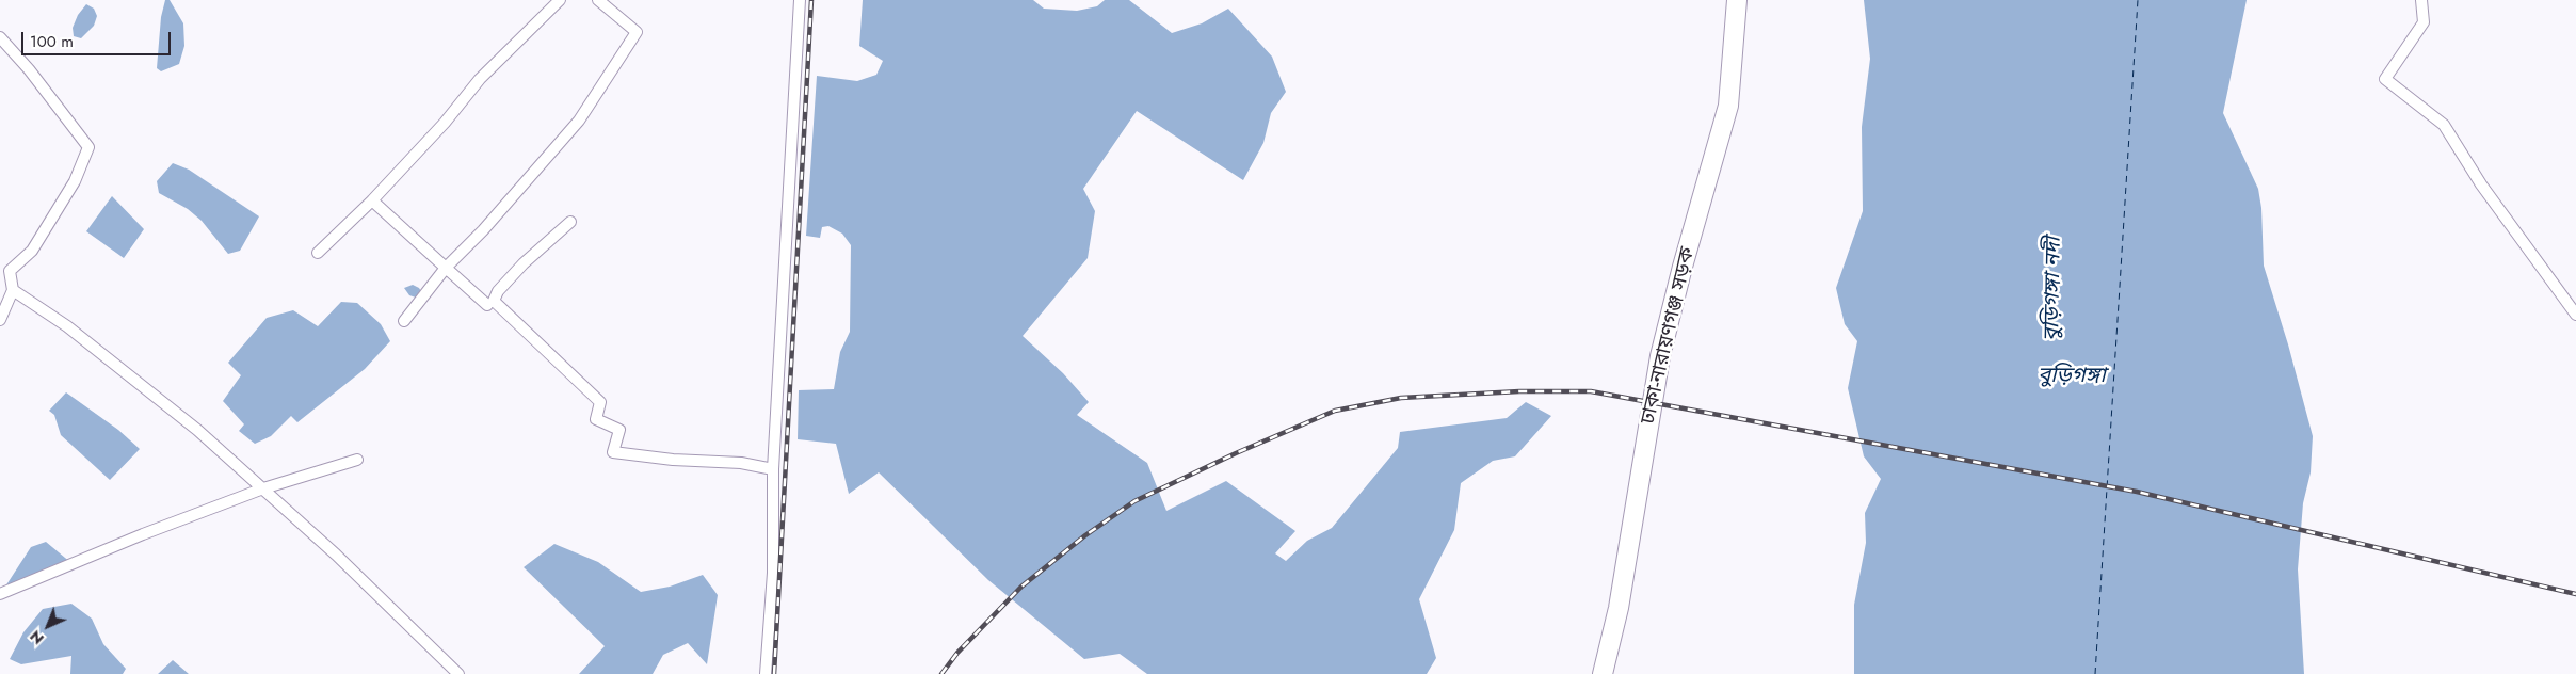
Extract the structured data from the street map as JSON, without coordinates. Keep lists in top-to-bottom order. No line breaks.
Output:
{"streets":{"highway":["ঢাকা-নারায়ণগঞ্জ সড়ক"]},"water":["বুড়িগঙ্গা নদী","বুড়িগঙ্গা"],"scale_bar":"100 m","north":"bottom left"}
